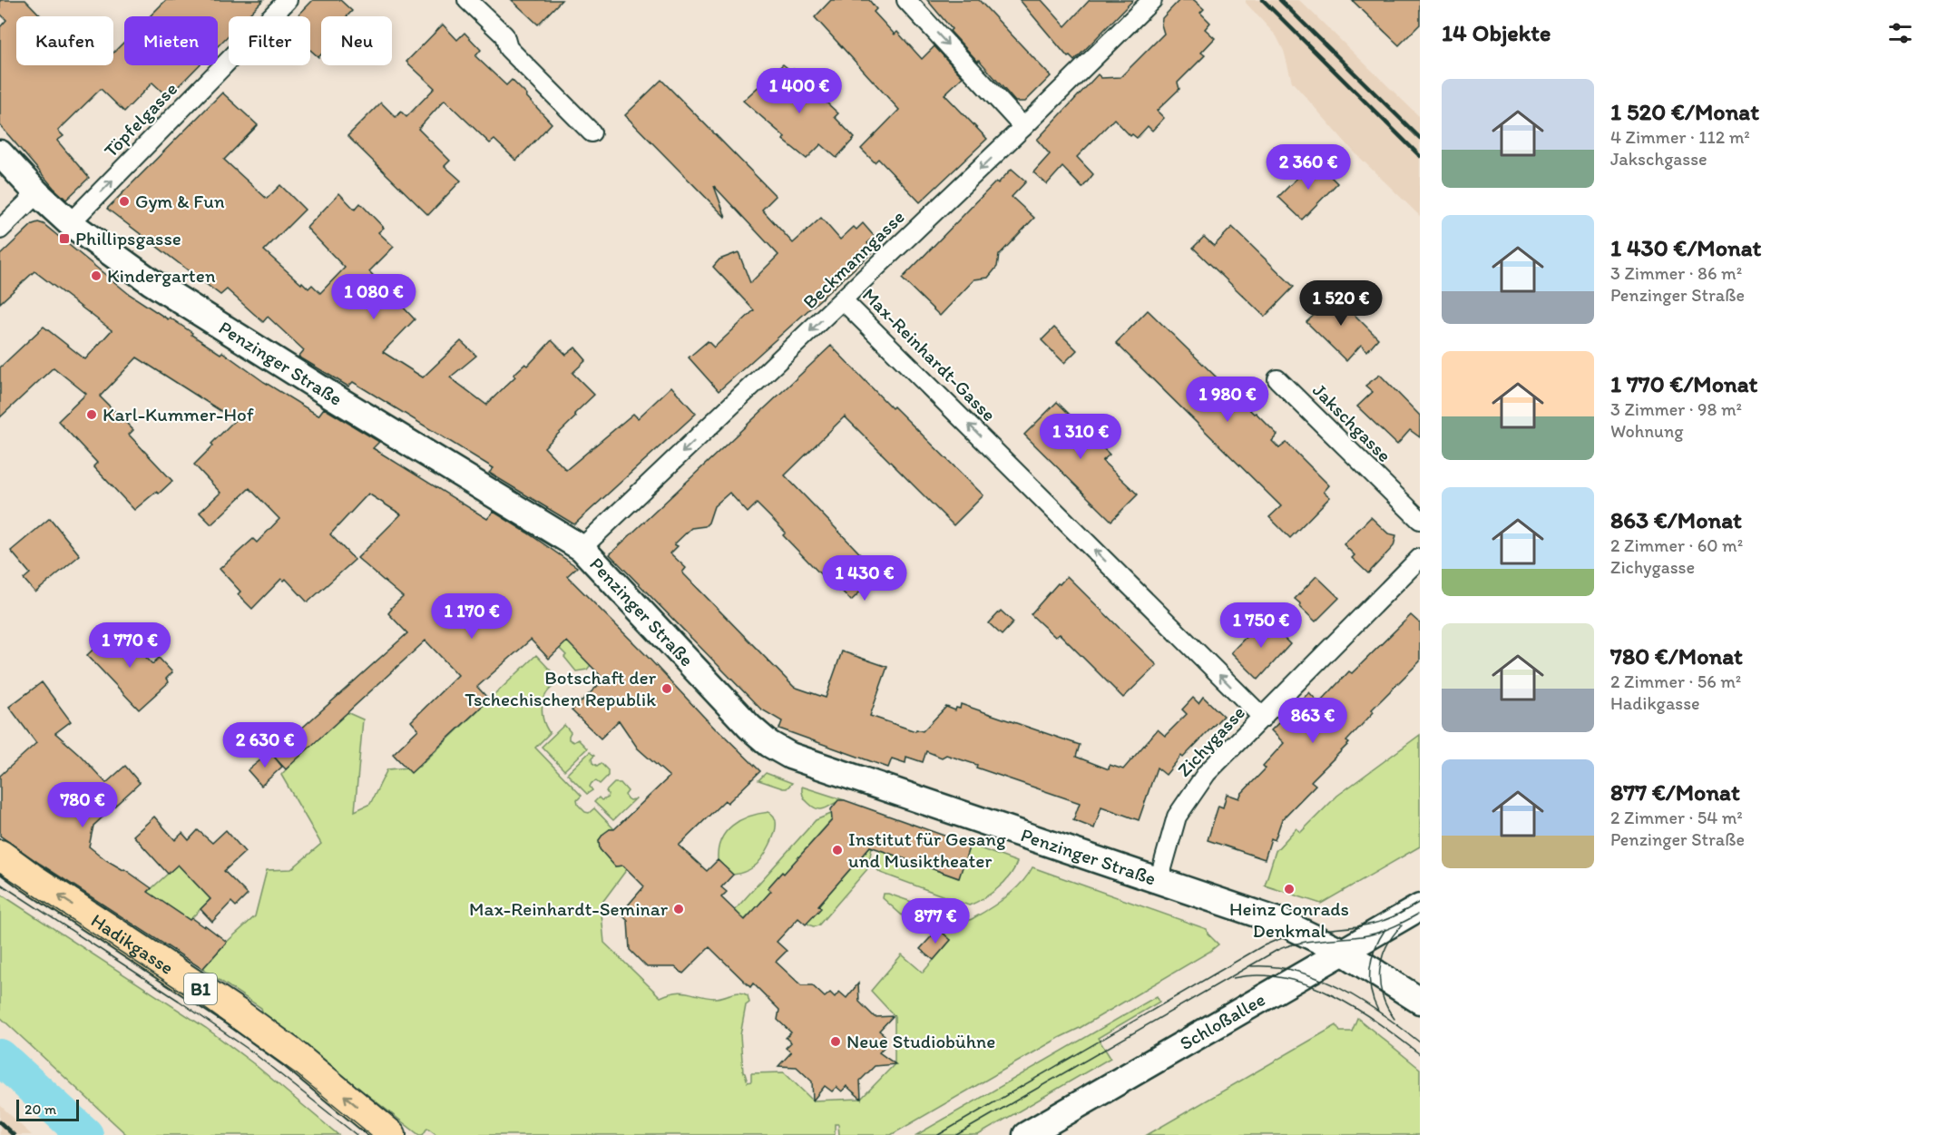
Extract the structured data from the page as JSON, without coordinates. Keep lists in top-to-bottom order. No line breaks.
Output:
{"streets":{"main road":["Hadikgasse","B1"],"street":["Töpfelgasse","Beckmanngasse","Max-Reinhardt-Gasse","Penzinger Straße","Jakschgasse","Zichygasse","Schloßallee"]},"crossings":[["Töpfelgasse","Penzinger Straße"],["Beckmanngasse","Max-Reinhardt-Gasse"],["Beckmanngasse","Penzinger Straße"],["Max-Reinhardt-Gasse","Zichygasse"],["Penzinger Straße","Zichygasse"],["Penzinger Straße","Schloßallee"]],"one_way":["Töpfelgasse","Beckmanngasse","Max-Reinhardt-Gasse","Hadikgasse"],"places":{"other":["Gym & Fun","Kindergarten","Karl-Kummer-Hof","Botschaft der Tschechischen Republik","Institut für Gesang und Musiktheater","Heinz Conrads Denkmal","Max-Reinhardt-Seminar","Neue Studiobühne"],"transit":["Phillipsgasse"]},"scale_bar":"20 m","page":{"heading":"14 Objekte","chip":["Kaufen","Mieten","Filter","Neu"],"list":[{"name":"1 520 €/Monat","note":"4 Zimmer · 112 m² · Jakschgasse"},{"name":"1 430 €/Monat","note":"3 Zimmer · 86 m² · Penzinger Straße"},{"name":"1 770 €/Monat","note":"3 Zimmer · 98 m² · Wohnung"},{"name":"863 €/Monat","note":"2 Zimmer · 60 m² · Zichygasse"},{"name":"780 €/Monat","note":"2 Zimmer · 56 m² · Hadikgasse"},{"name":"877 €/Monat","note":"2 Zimmer · 54 m² · Penzinger Straße"}],"price":["1 400 €","2 360 €","1 080 €","1 520 €","1 980 €","1 310 €","1 430 €","1 170 €","1 750 €","1 770 €","863 €","2 630 €","780 €","877 €"],"scale":"20 m"}}
